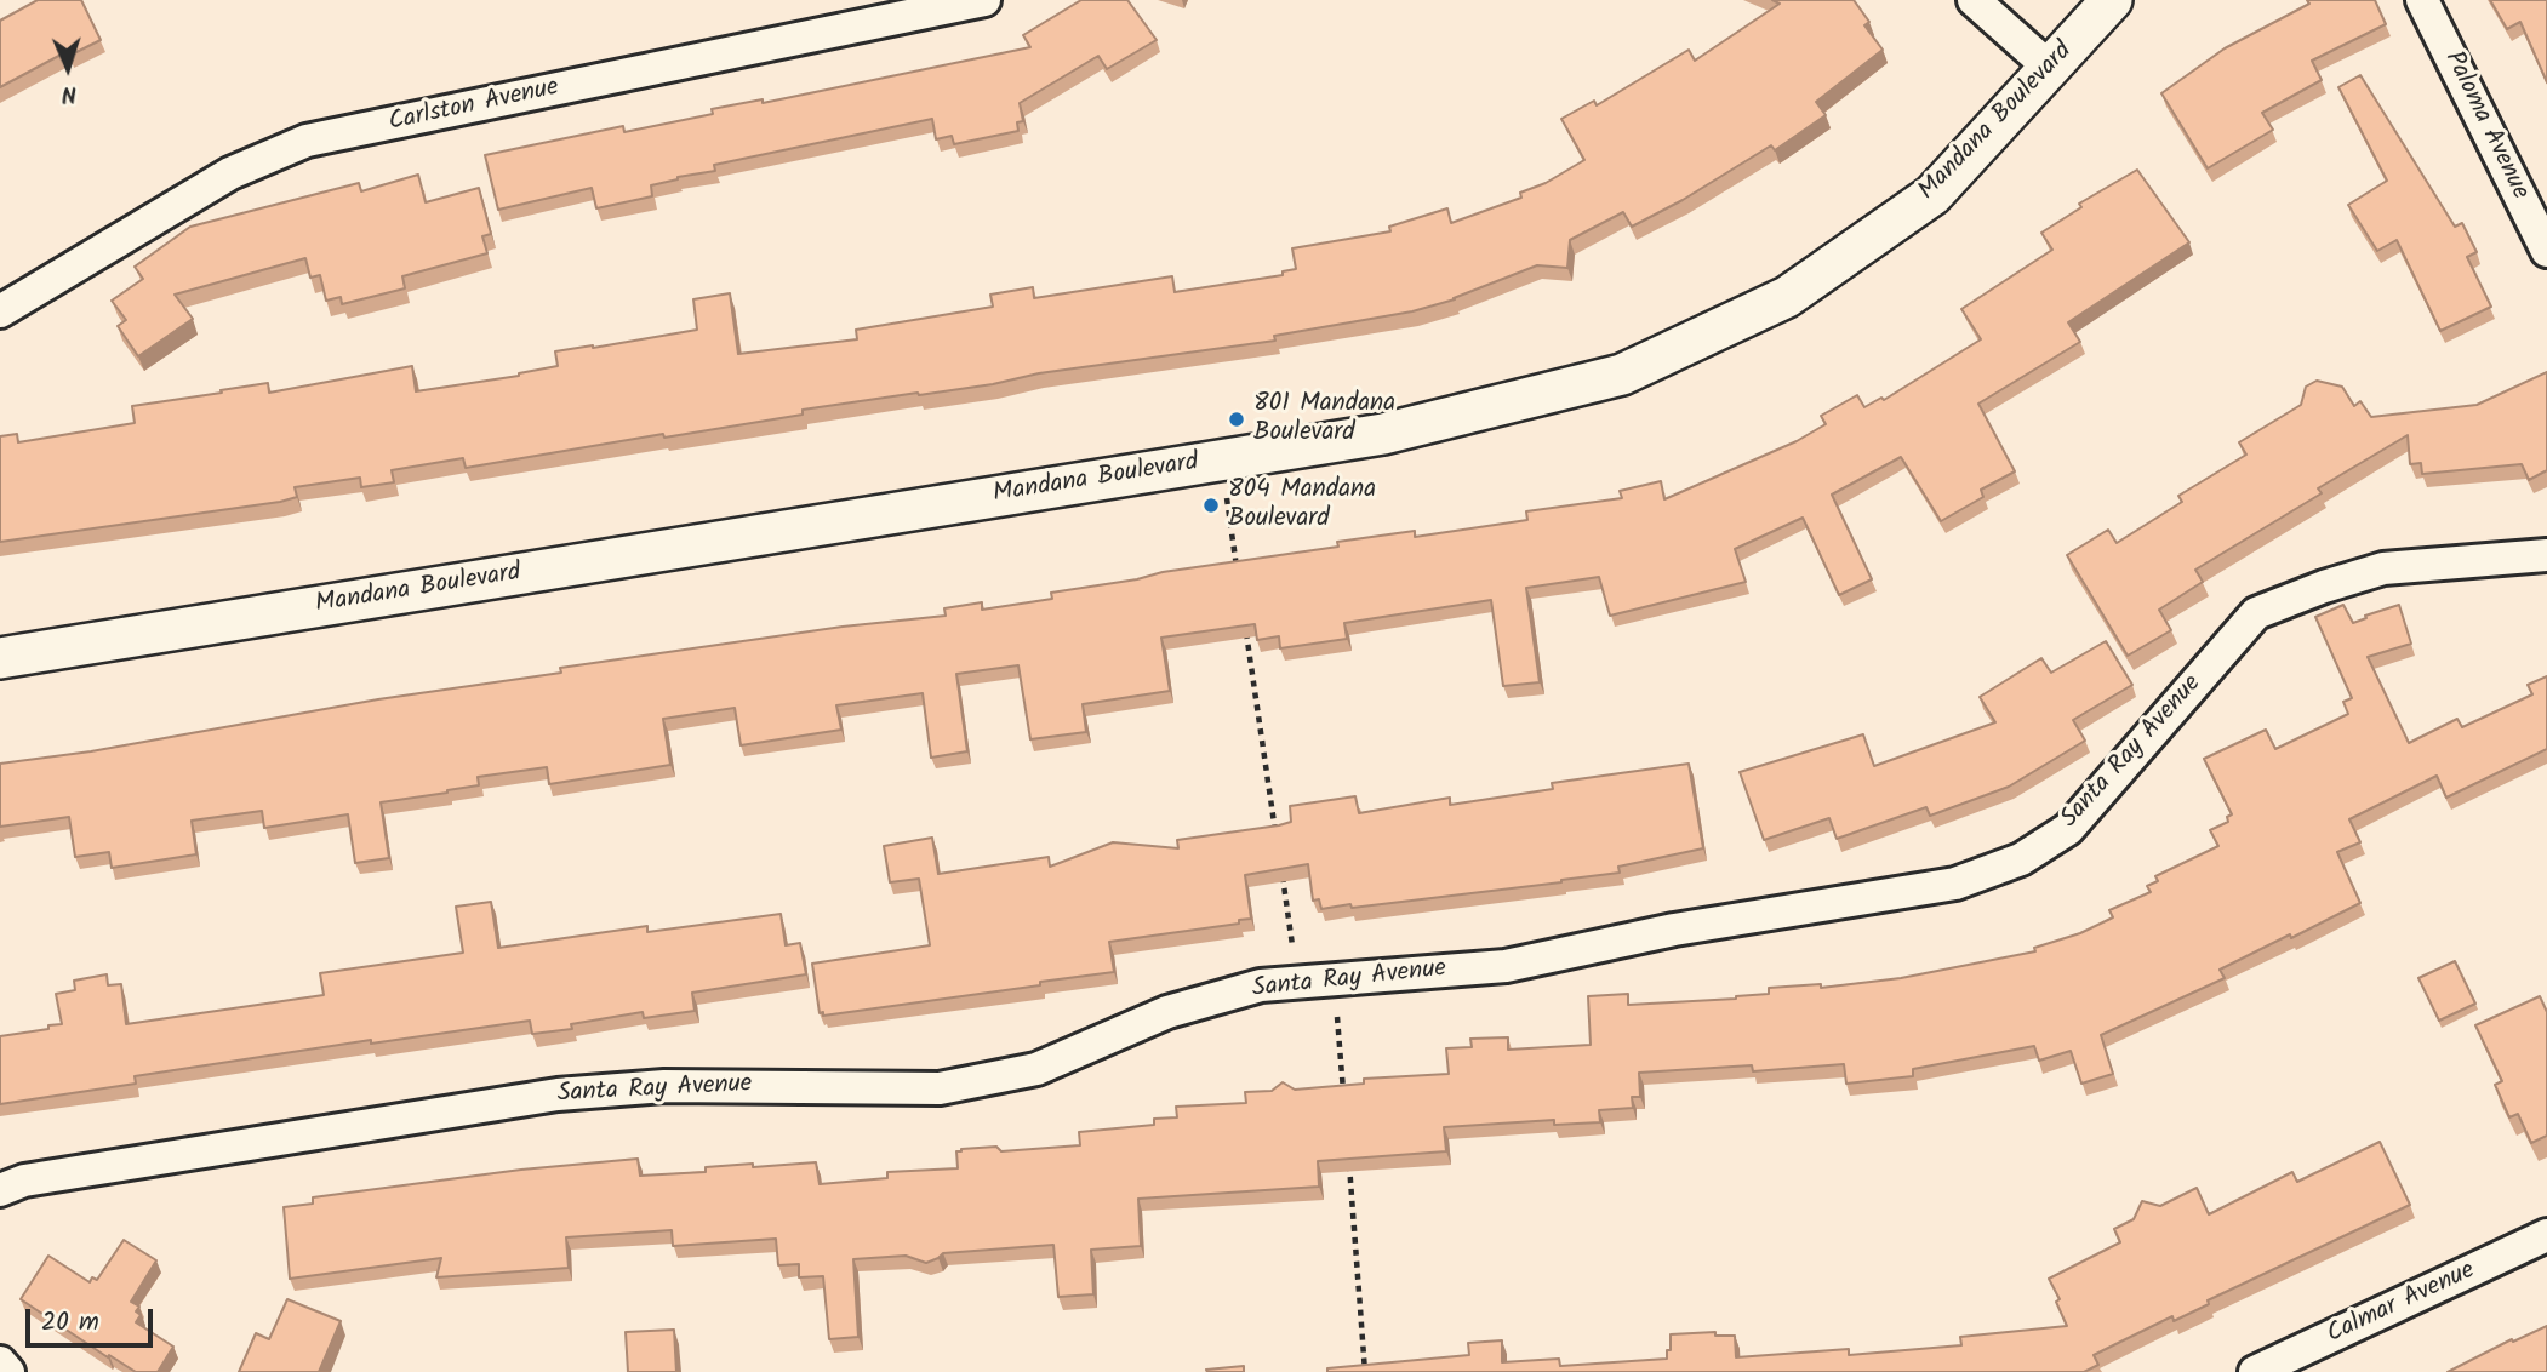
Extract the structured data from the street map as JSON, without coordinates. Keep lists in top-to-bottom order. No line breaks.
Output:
{"streets":{"street":["Carlston Avenue","Mandana Boulevard","Paloma Avenue","Santa Ray Avenue","Calmar Avenue"]},"places":["801 Mandana Boulevard","804 Mandana Boulevard"],"scale_bar":"20 m","north":"bottom"}
